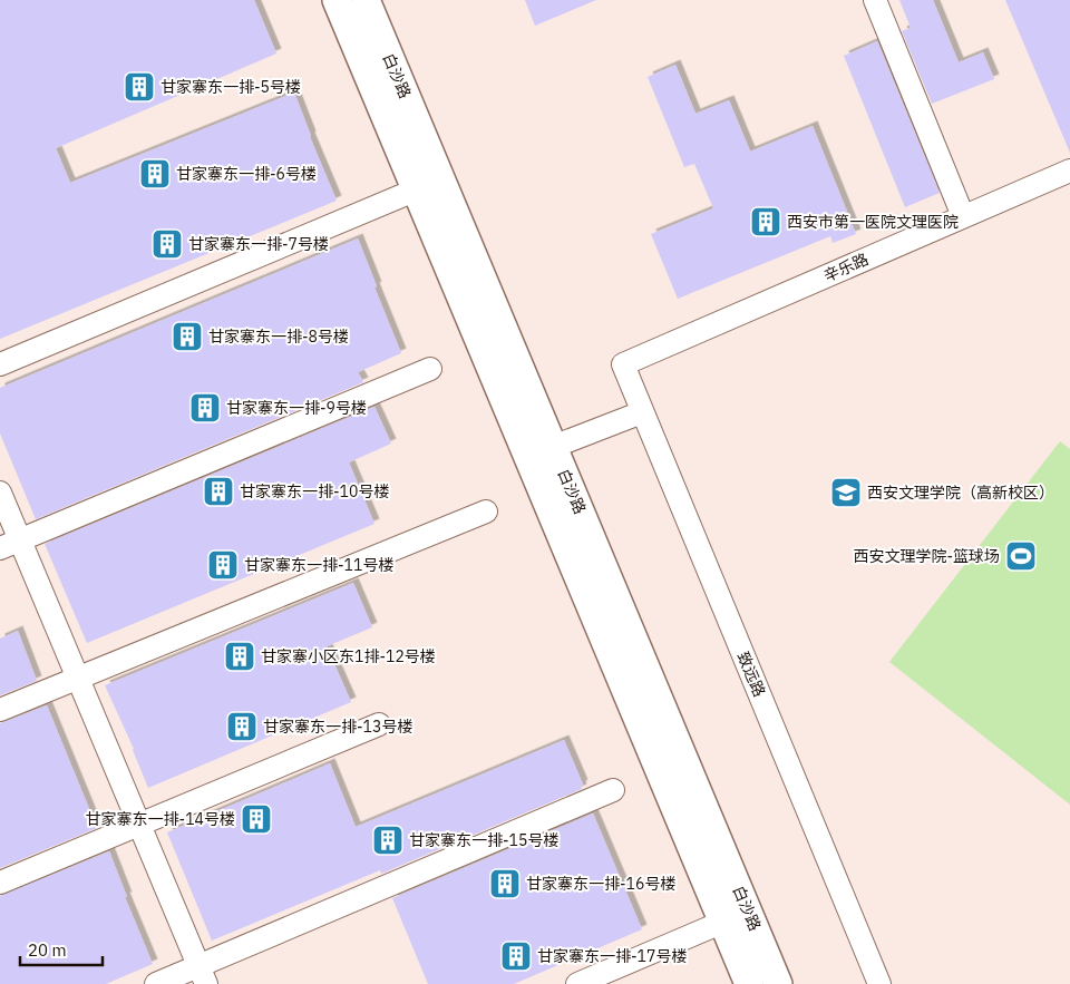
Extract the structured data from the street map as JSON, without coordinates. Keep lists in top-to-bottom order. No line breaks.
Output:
{"streets":{"street":["白沙路","辛乐路","致远路"]},"crossings":[["辛乐路","致远路"]],"places":{"building":["甘家寨东一排-5号楼","甘家寨东一排-6号楼","西安市第一医院文理医院","甘家寨东一排-7号楼","甘家寨东一排-8号楼","甘家寨东一排-9号楼","甘家寨东一排-10号楼","甘家寨东一排-11号楼","甘家寨小区东1排-12号楼","甘家寨东一排-13号楼","甘家寨东一排-14号楼","甘家寨东一排-15号楼","甘家寨东一排-16号楼","甘家寨东一排-17号楼"],"school or university":["西安文理学院（高新校区）"],"sports":["西安文理学院-篮球场"]},"scale_bar":"20 m"}
